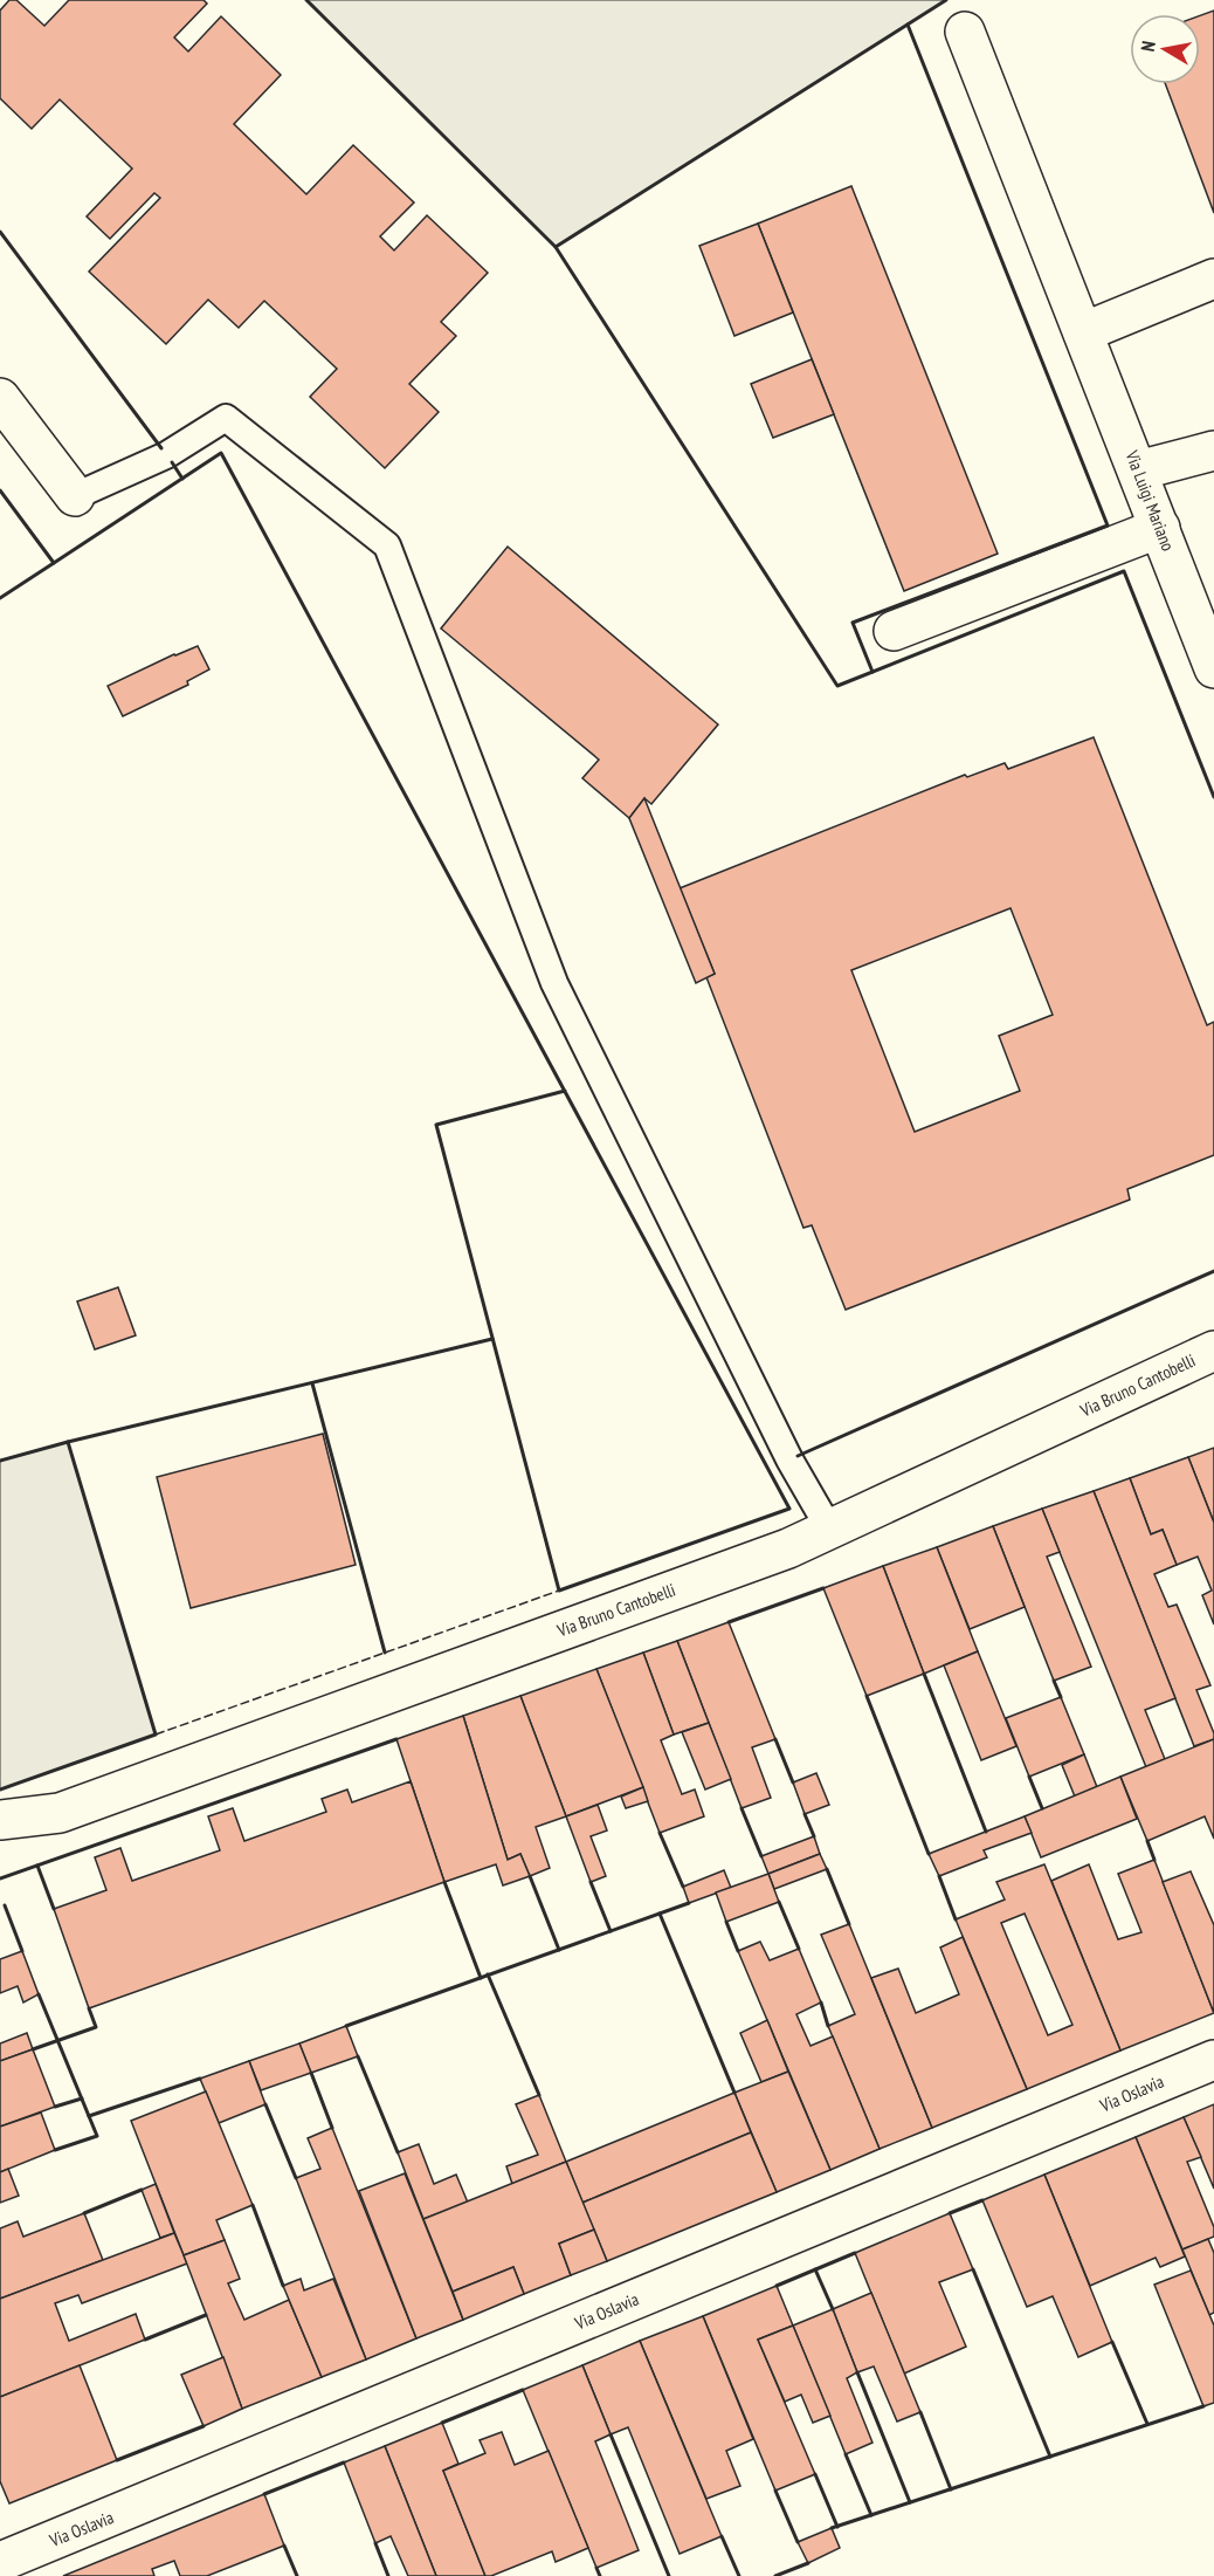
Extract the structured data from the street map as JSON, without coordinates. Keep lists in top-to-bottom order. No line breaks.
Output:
{"streets":{"street":["Via Luigi Mariano","Via Bruno Cantobelli","Via Oslavia"]},"north":"left"}
